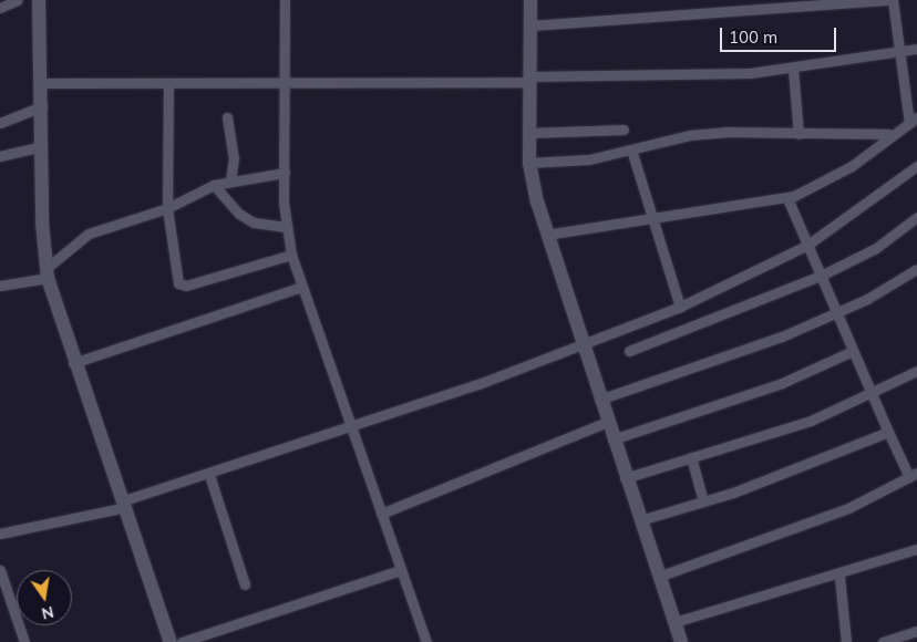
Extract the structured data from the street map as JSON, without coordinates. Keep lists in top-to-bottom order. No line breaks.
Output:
{"scale_bar":"100 m","north":"bottom"}
